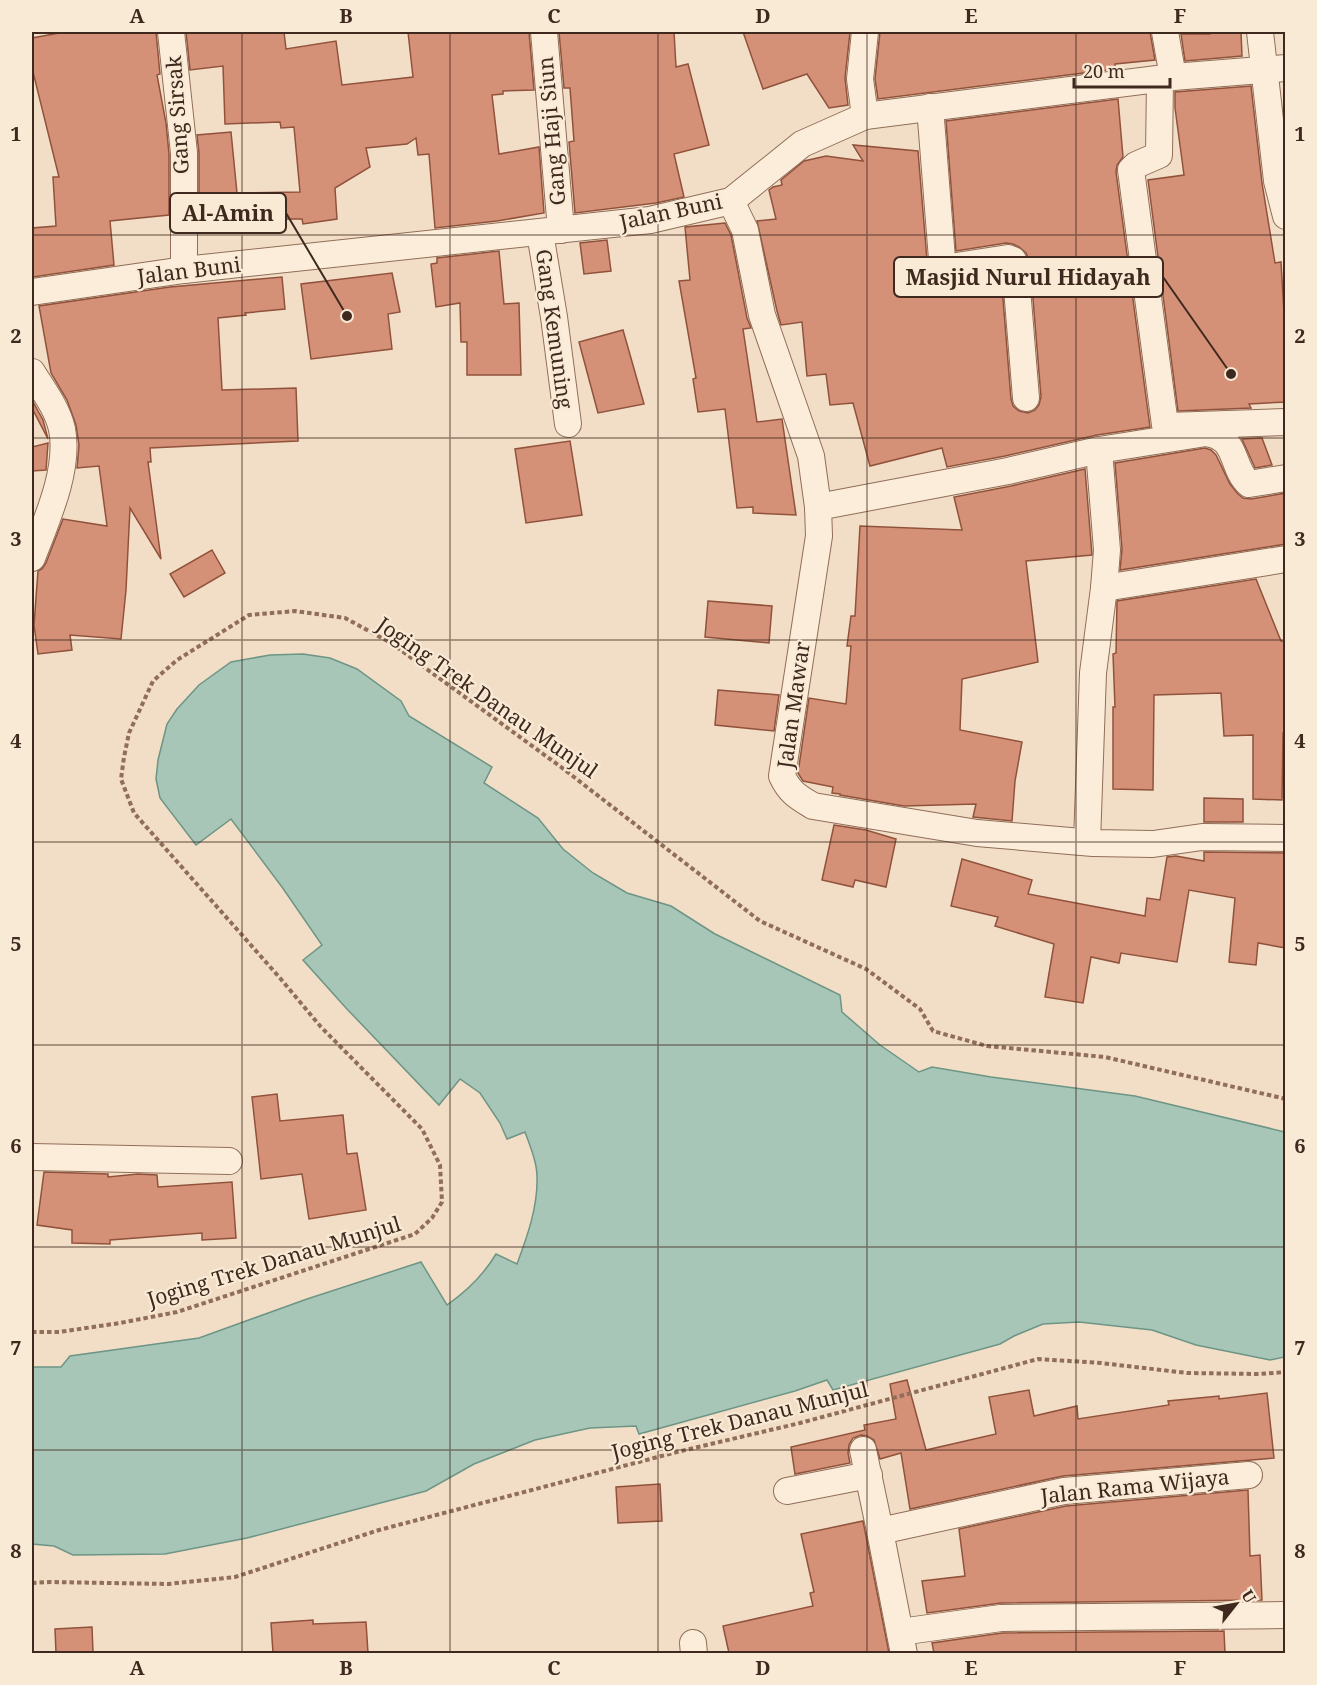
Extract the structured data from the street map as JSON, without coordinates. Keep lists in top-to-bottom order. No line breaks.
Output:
{"streets":{"street":["Gang Sirsak","Gang Haji Siun","Jalan Buni","Gang Kemuning","Jalan Mawar","Jalan Rama Wijaya"],"path":["Joging Trek Danau Munjul"]},"crossings":[["Gang Sirsak","Jalan Buni"],["Gang Haji Siun","Jalan Buni"],["Gang Haji Siun","Gang Kemuning"],["Jalan Buni","Gang Kemuning"],["Jalan Buni","Jalan Mawar"]],"places":["Al-Amin","Masjid Nurul Hidayah"],"scale_bar":"20 m","north":"top right","grid":{"columns":["A","B","C","D","E","F"],"rows":["1","2","3","4","5","6","7","8"]}}
